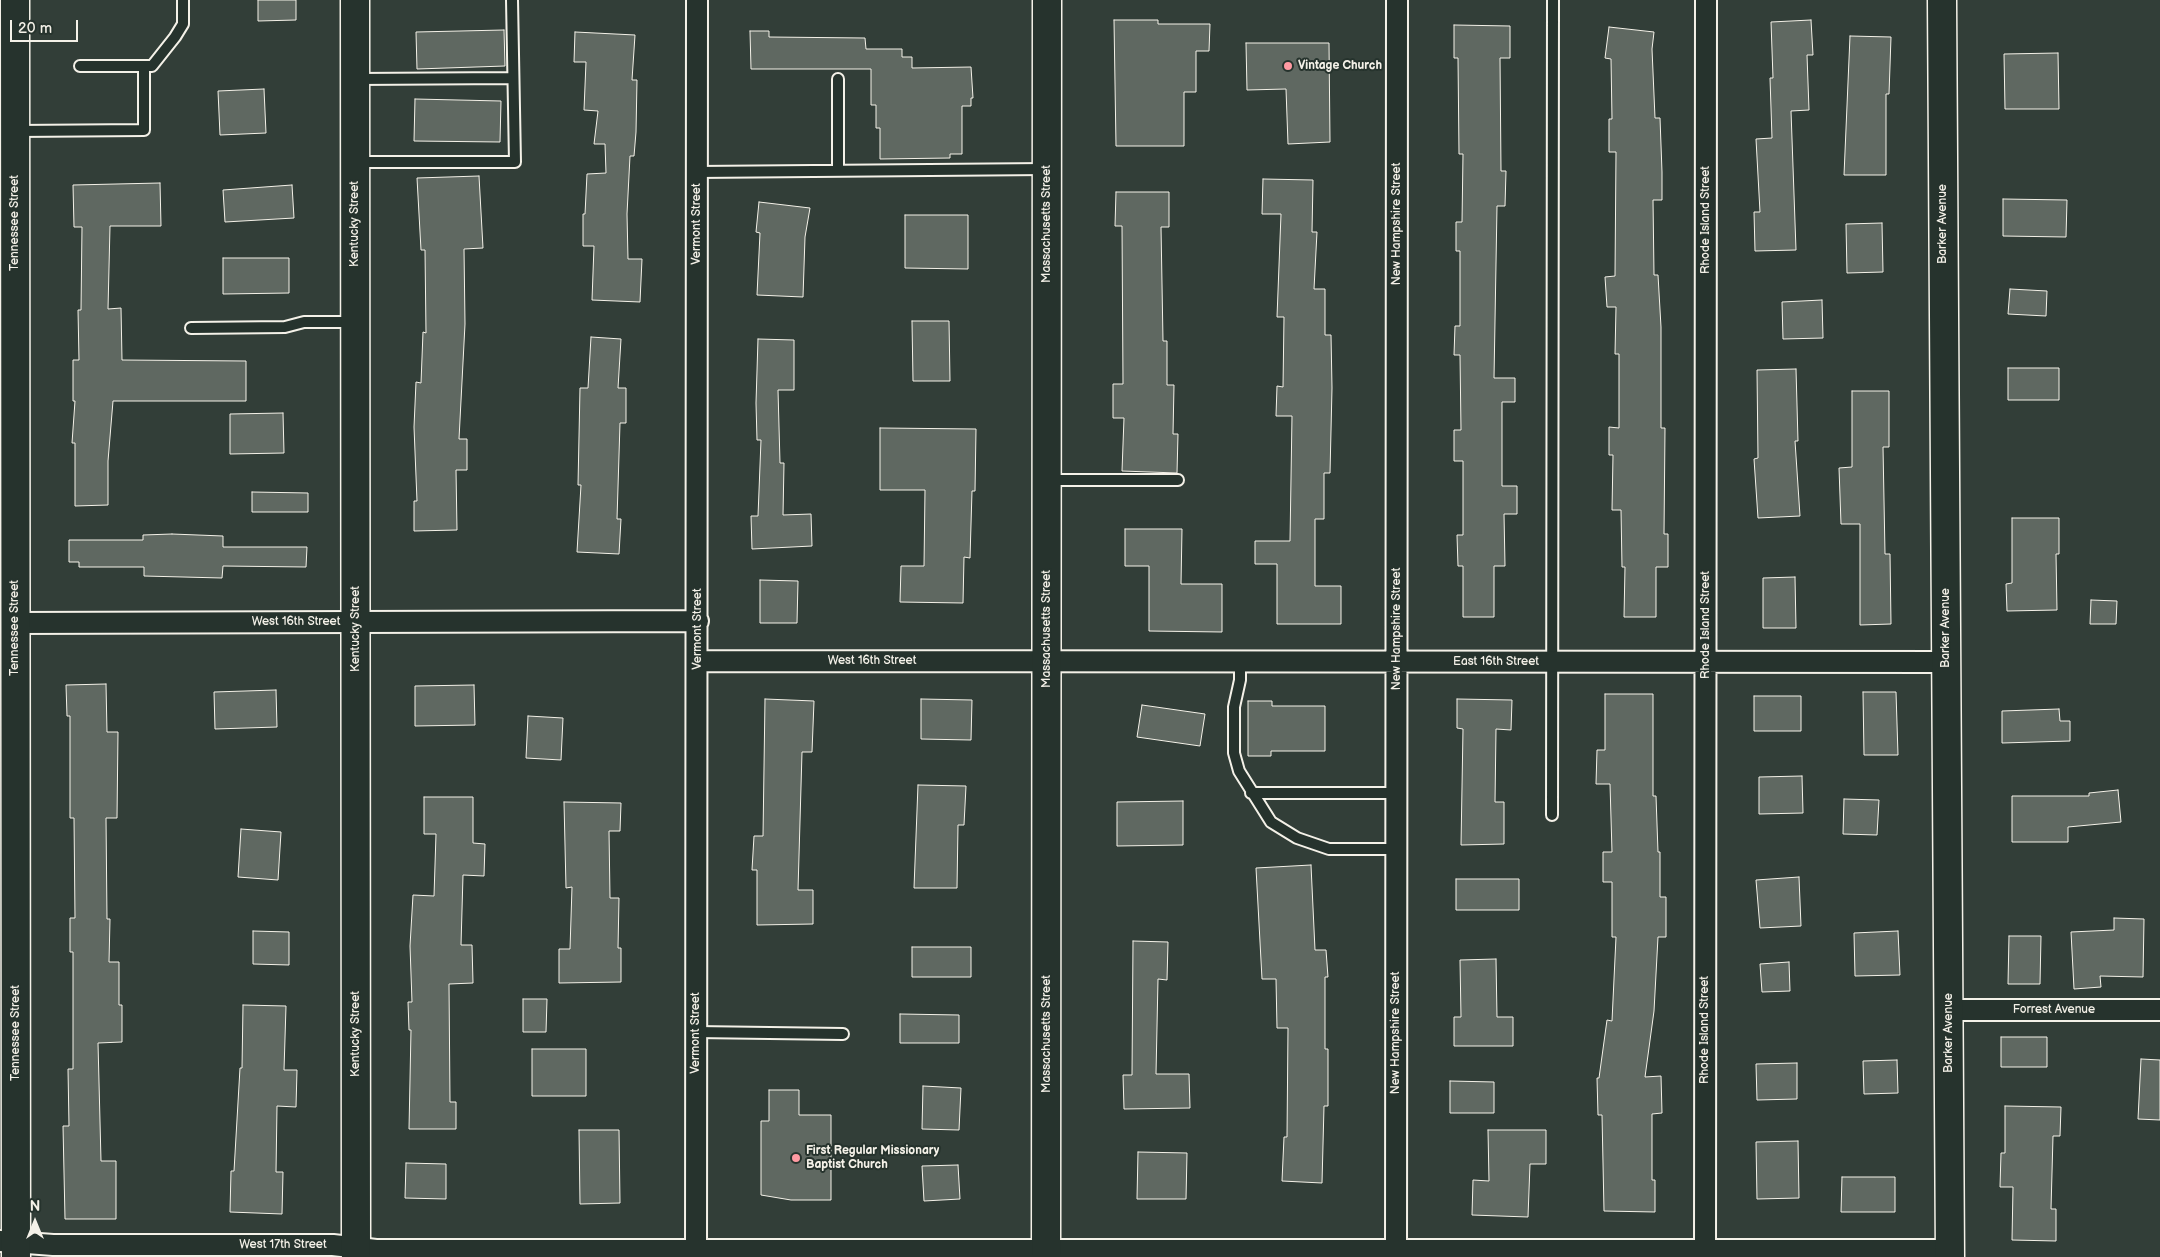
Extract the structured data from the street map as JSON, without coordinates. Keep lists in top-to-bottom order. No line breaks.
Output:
{"streets":{"main road":["Tennessee Street","Kentucky Street","Massachusetts Street","Barker Avenue"],"street":["Rhode Island Street","Vermont Street","New Hampshire Street","West 16th Street","East 16th Street","Forrest Avenue","West 17th Street"]},"crossings":[["Rhode Island Street","East 16th Street"],["Rhode Island Street","West 17th Street"],["Tennessee Street","West 16th Street"],["Tennessee Street","West 17th Street"],["Kentucky Street","West 16th Street"],["Kentucky Street","West 17th Street"],["Vermont Street","West 16th Street"],["Vermont Street","West 17th Street"],["Massachusetts Street","West 16th Street"],["Massachusetts Street","East 16th Street"],["Massachusetts Street","West 17th Street"],["New Hampshire Street","East 16th Street"],["New Hampshire Street","West 17th Street"],["Barker Avenue","East 16th Street"],["Barker Avenue","Forrest Avenue"],["Barker Avenue","West 17th Street"],["West 16th Street","East 16th Street"]],"places":["Vintage Church","First Regular Missionary Baptist Church"],"scale_bar":"20 m","north":"top"}
